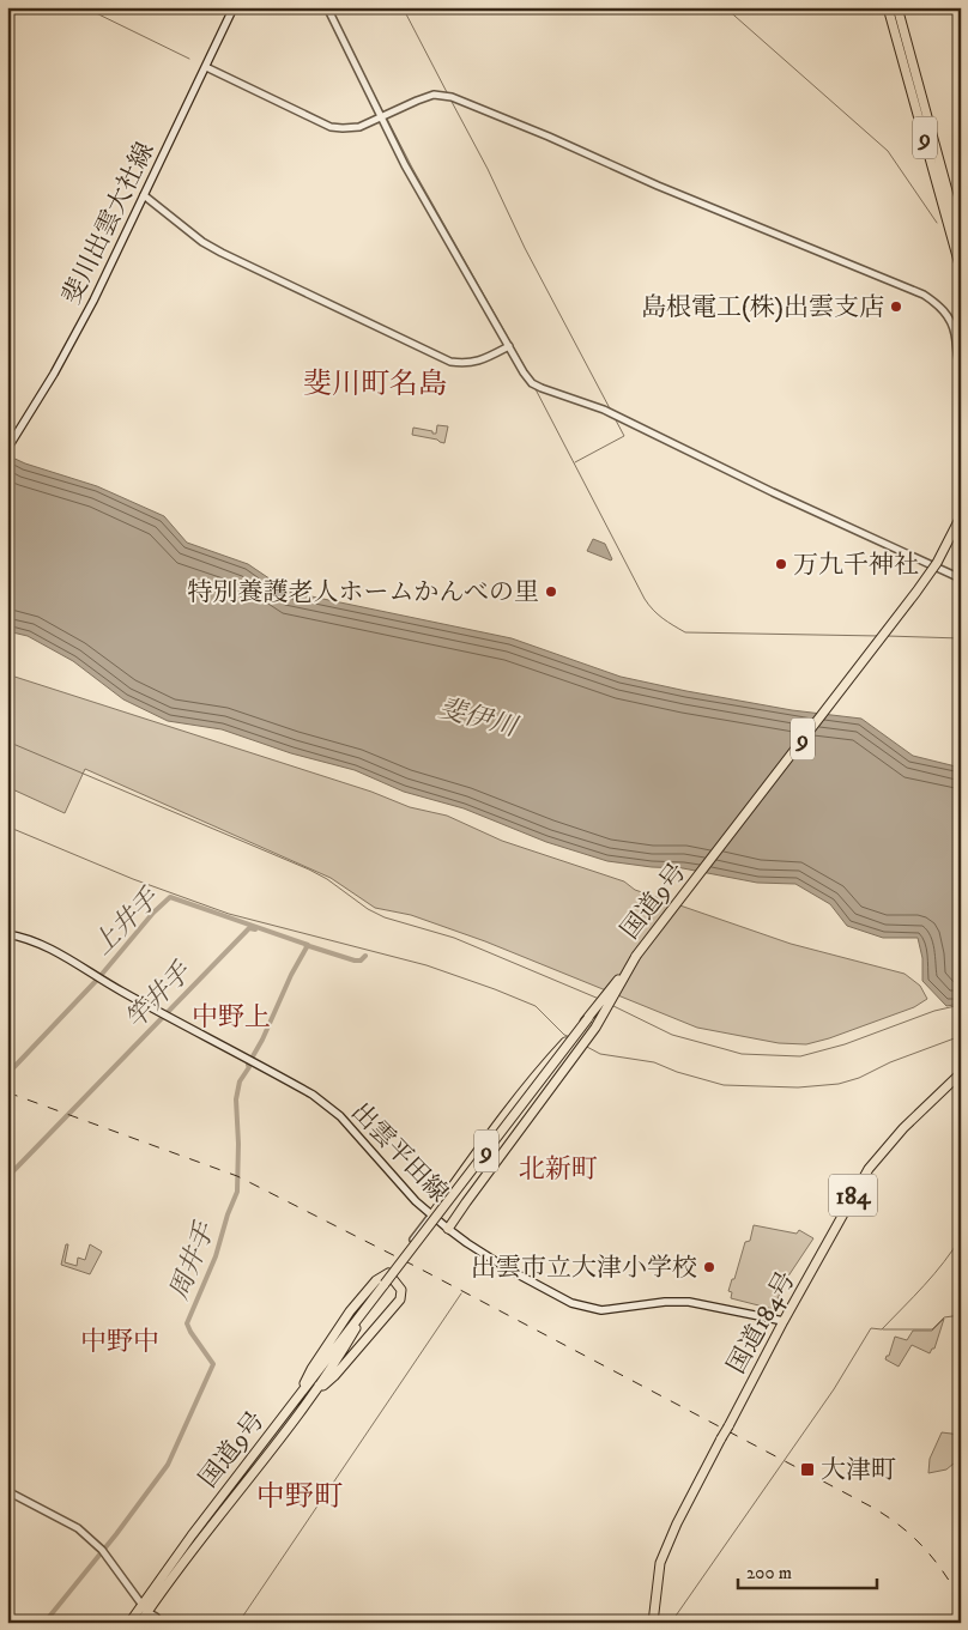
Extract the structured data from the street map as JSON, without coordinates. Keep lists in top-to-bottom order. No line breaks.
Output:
{"streets":{"highway":["9","国道9号","184","国道184号"],"main road":["斐川出雲大社線","出雲平田線"]},"crossings":[["9","国道9号"],["9","出雲平田線"],["出雲平田線","国道184号"]],"districts":["斐川町名島","中野上","北新町","中野中","中野町"],"water":["斐伊川","上井手","竿井手","周井手"],"places":{"other":["島根電工(株)出雲支店","万九千神社","特別養護老人ホームかんべの里","出雲市立大津小学校"],"transit":["大津町"]},"scale_bar":"200 m"}
